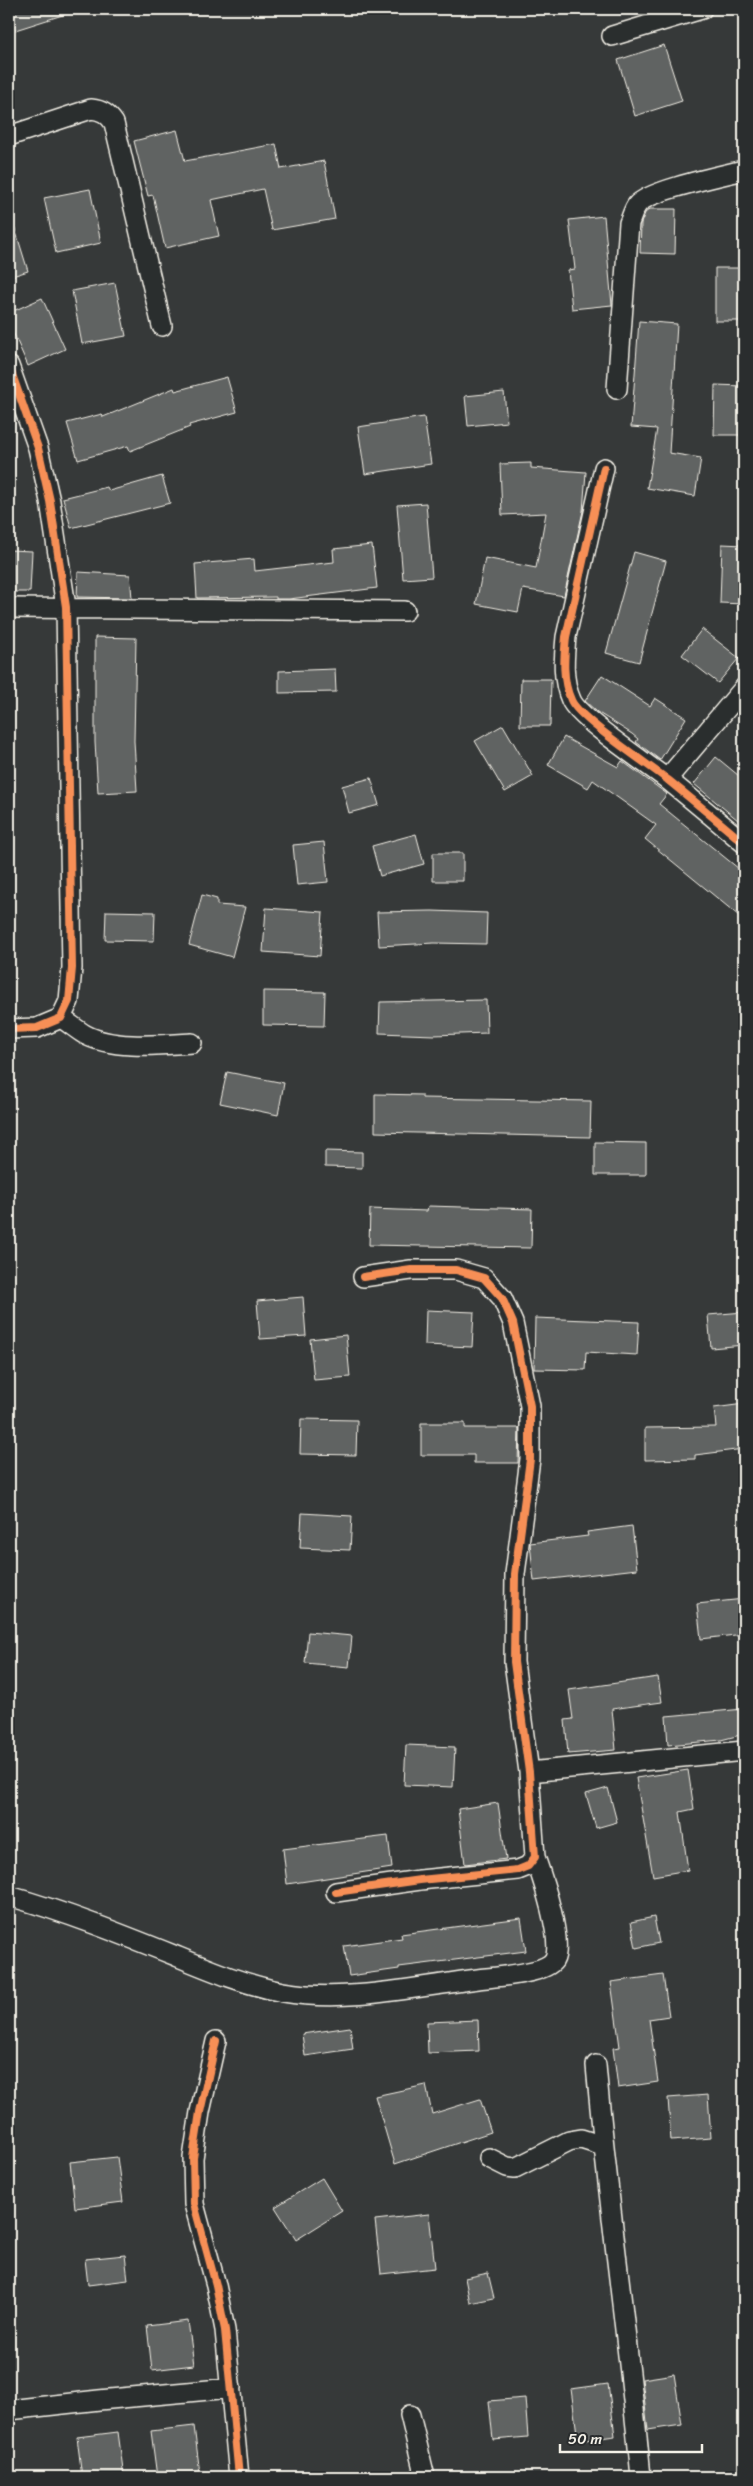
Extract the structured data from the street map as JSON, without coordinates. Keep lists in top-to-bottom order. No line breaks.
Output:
{"scale_bar":"50 m"}
